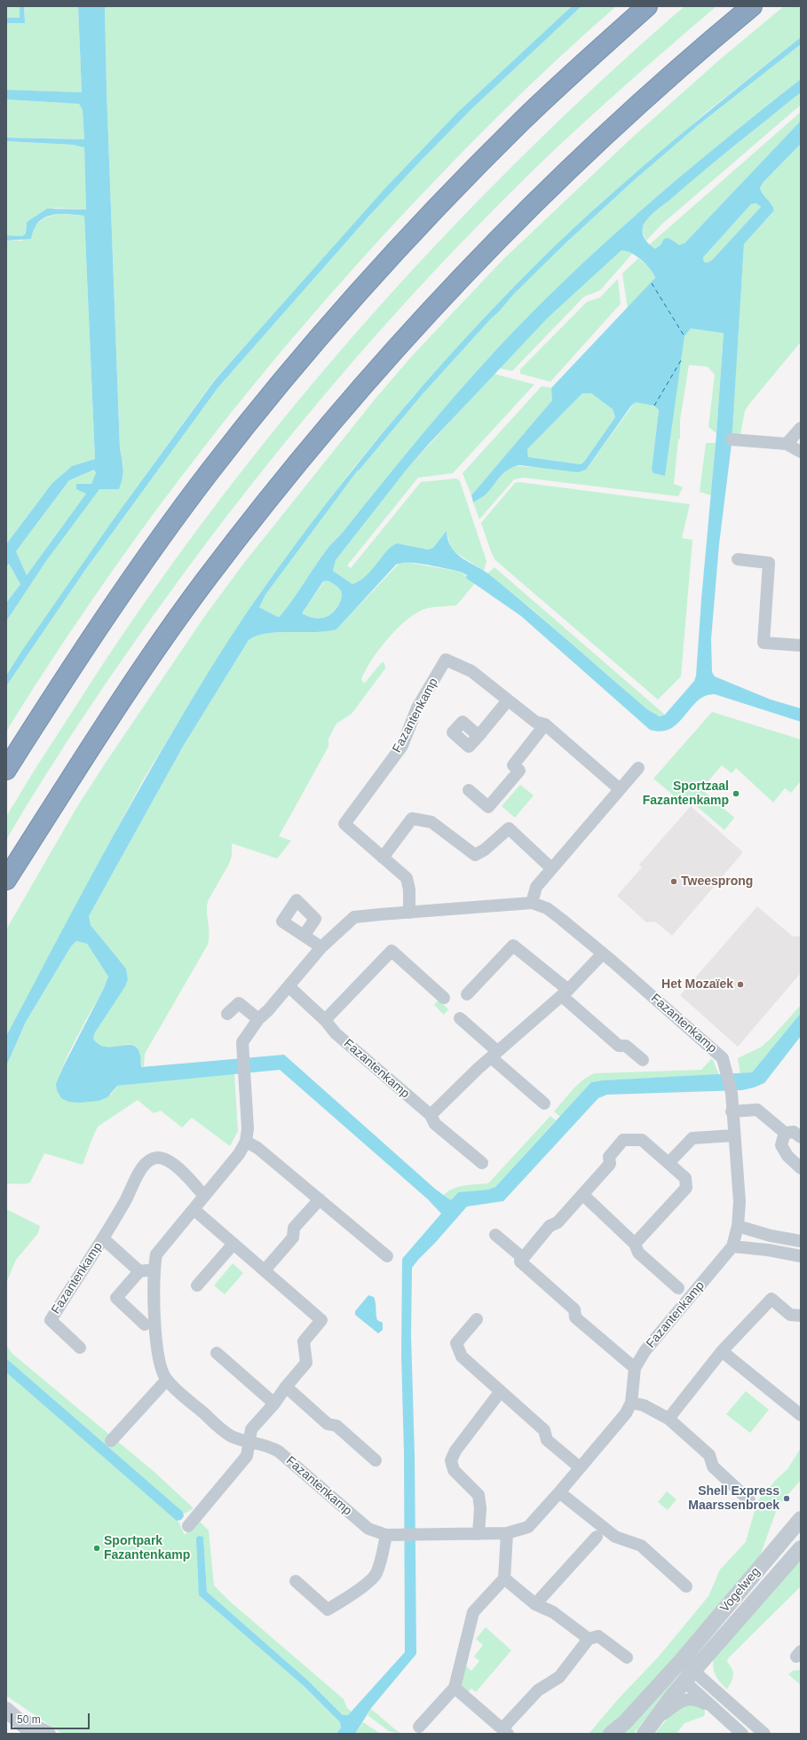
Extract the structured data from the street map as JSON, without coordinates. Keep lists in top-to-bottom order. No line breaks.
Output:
{"streets":{"street":["Fazantenkamp","Vogelweg"]},"places":["Sportzaal Fazantenkamp","Tweesprong","Het Mozaïek","Shell Express Maarssenbroek","Sportpark Fazantenkamp"],"scale_bar":"50 m"}
